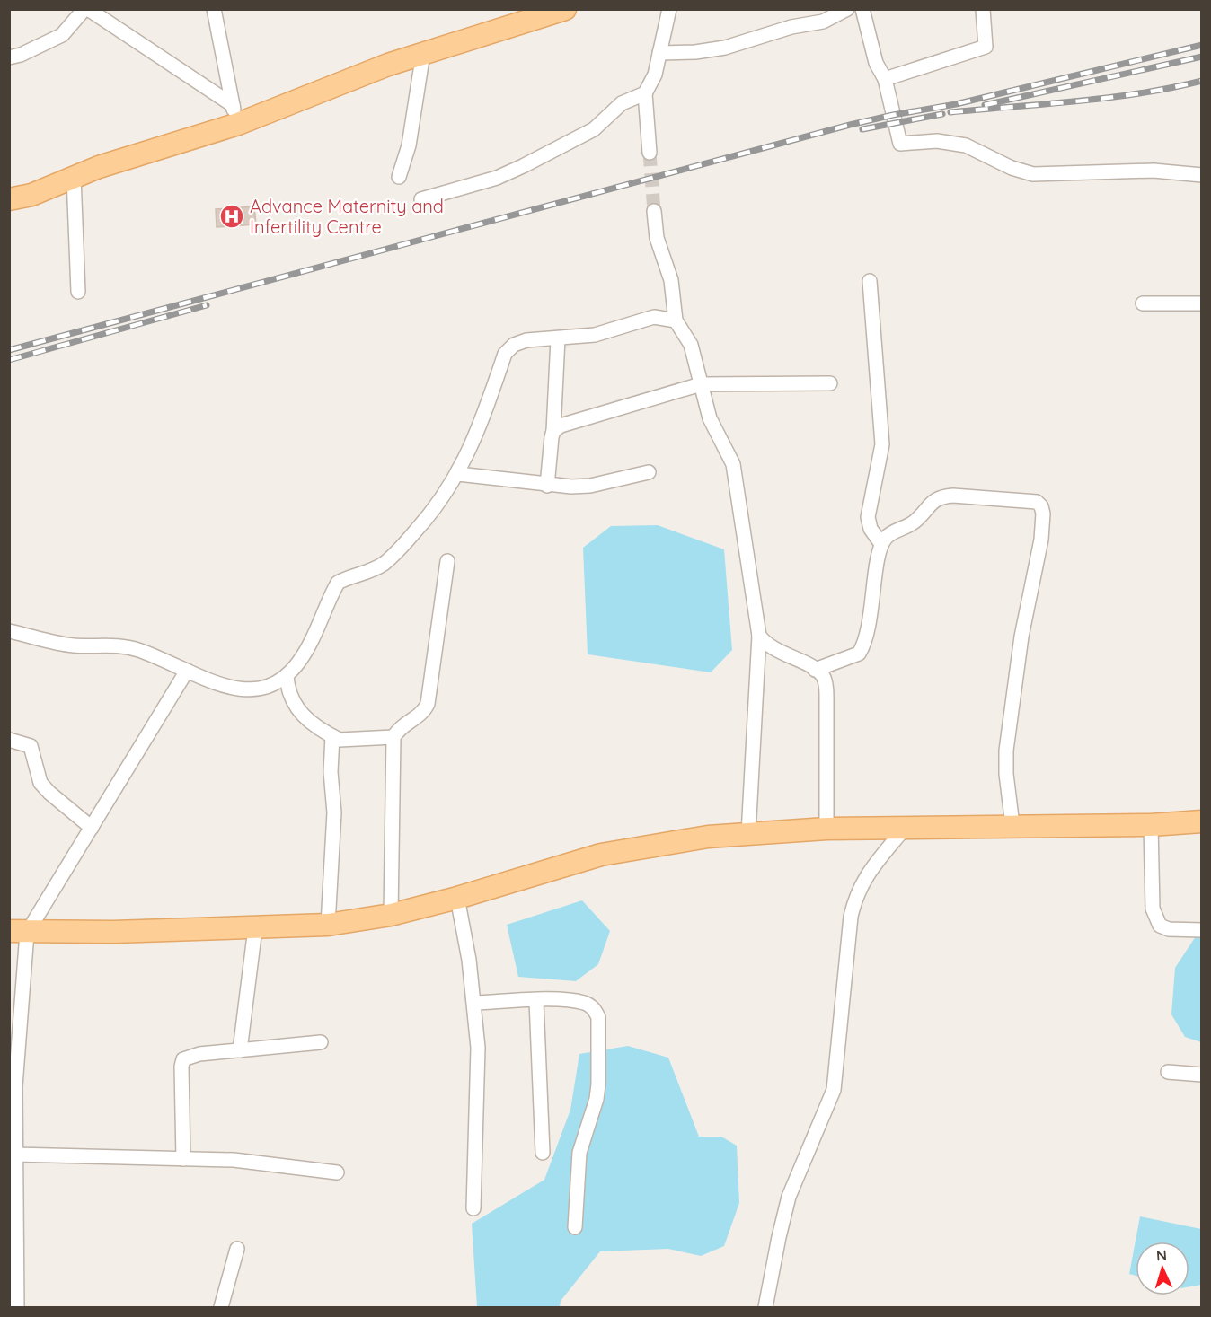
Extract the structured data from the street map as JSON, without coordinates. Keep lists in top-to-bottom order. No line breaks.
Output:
{"places":{"hospital":["Advance Maternity and Infertility Centre"]},"north":"top"}
